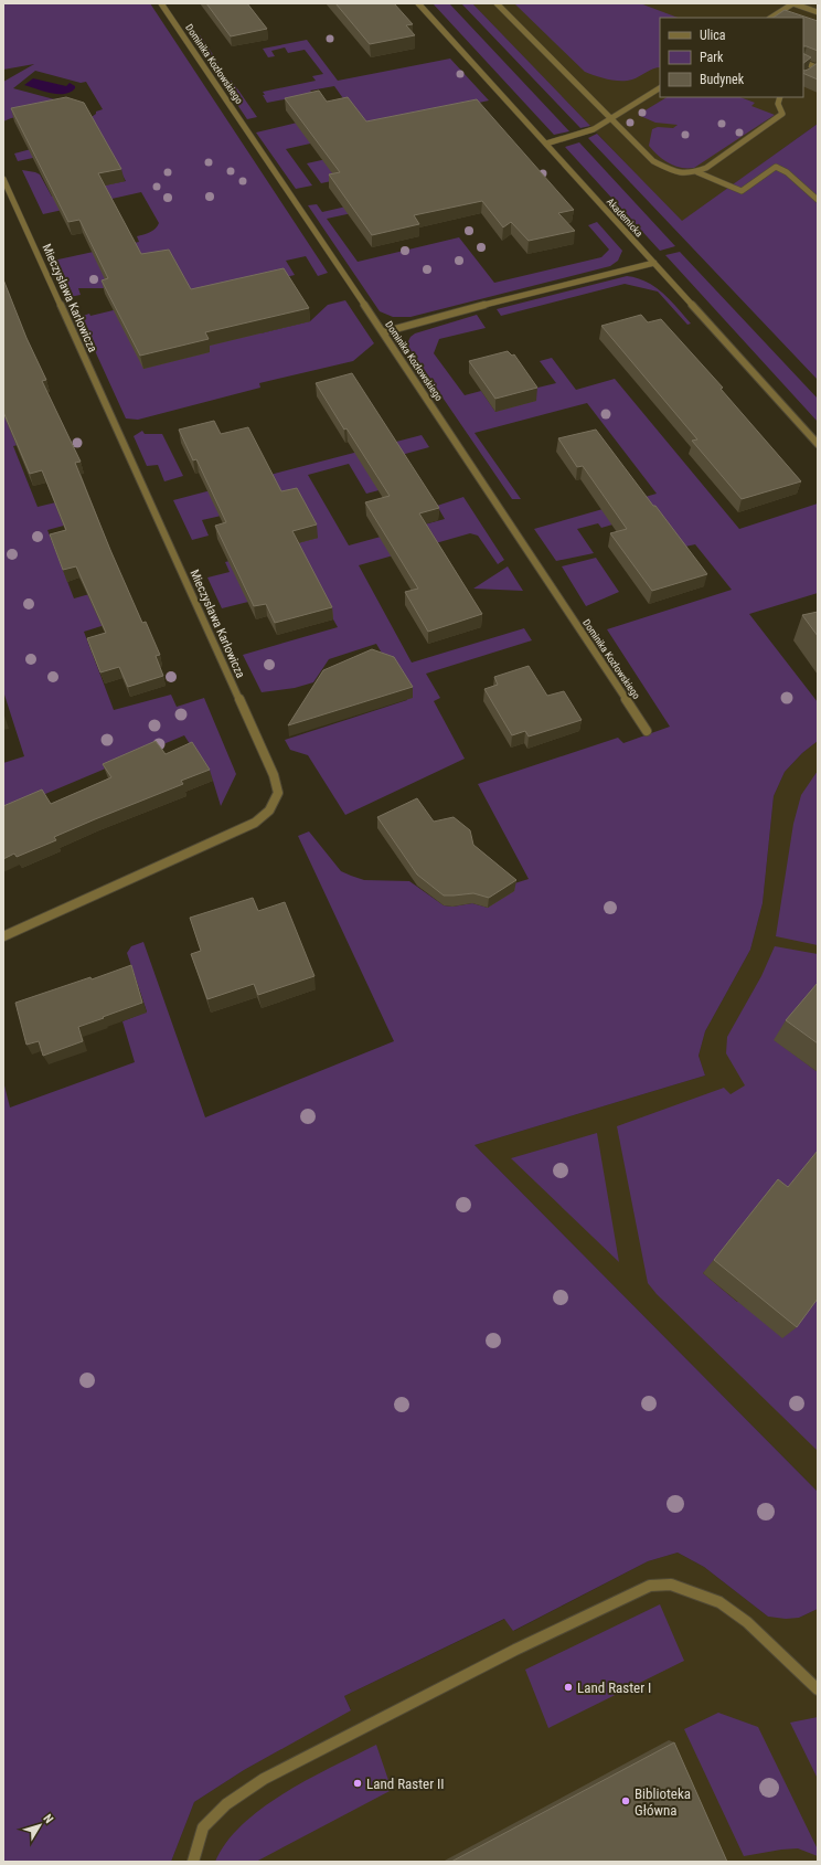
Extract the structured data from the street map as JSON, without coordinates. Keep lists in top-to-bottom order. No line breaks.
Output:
{"streets":{"street":["Dominika Kozłowskiego","Akademicka","Mieczysława Karłowicza"]},"places":["Land Raster I","Land Raster II","Biblioteka Główna"],"legend":["Ulica","Park","Budynek"],"north":"top right"}
